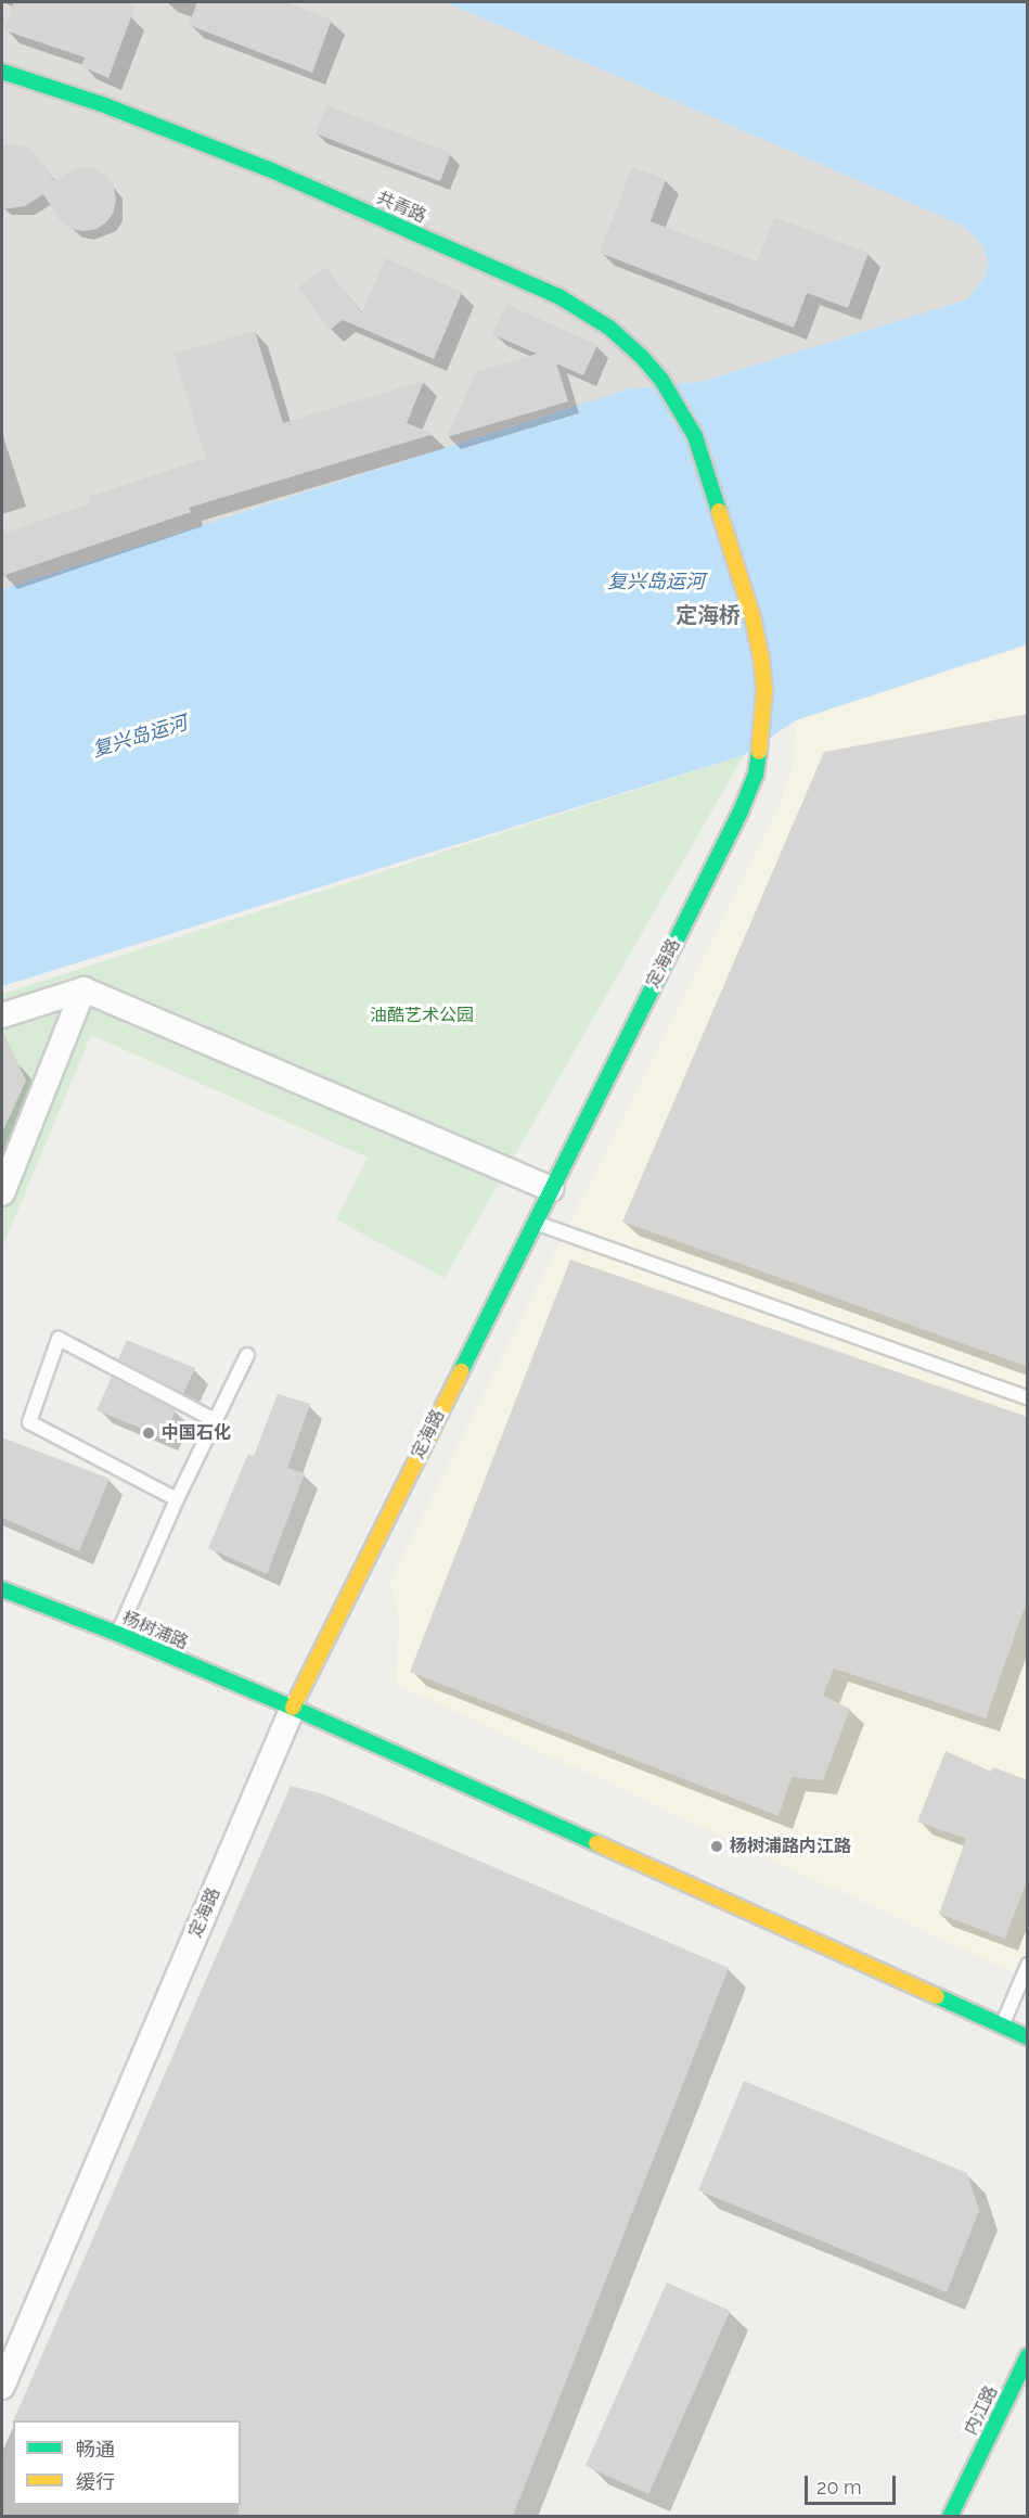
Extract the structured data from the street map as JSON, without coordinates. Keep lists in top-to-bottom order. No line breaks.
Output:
{"streets":{"street":["共青路","定海路","杨树浦路","内江路"]},"crossings":[["共青路","定海路"],["定海路","杨树浦路"]],"districts":["定海桥"],"water":["复兴岛运河"],"parks":["油酷艺术公园"],"places":["中国石化","杨树浦路内江路"],"legend":["畅通","缓行"],"scale_bar":"20 m"}
